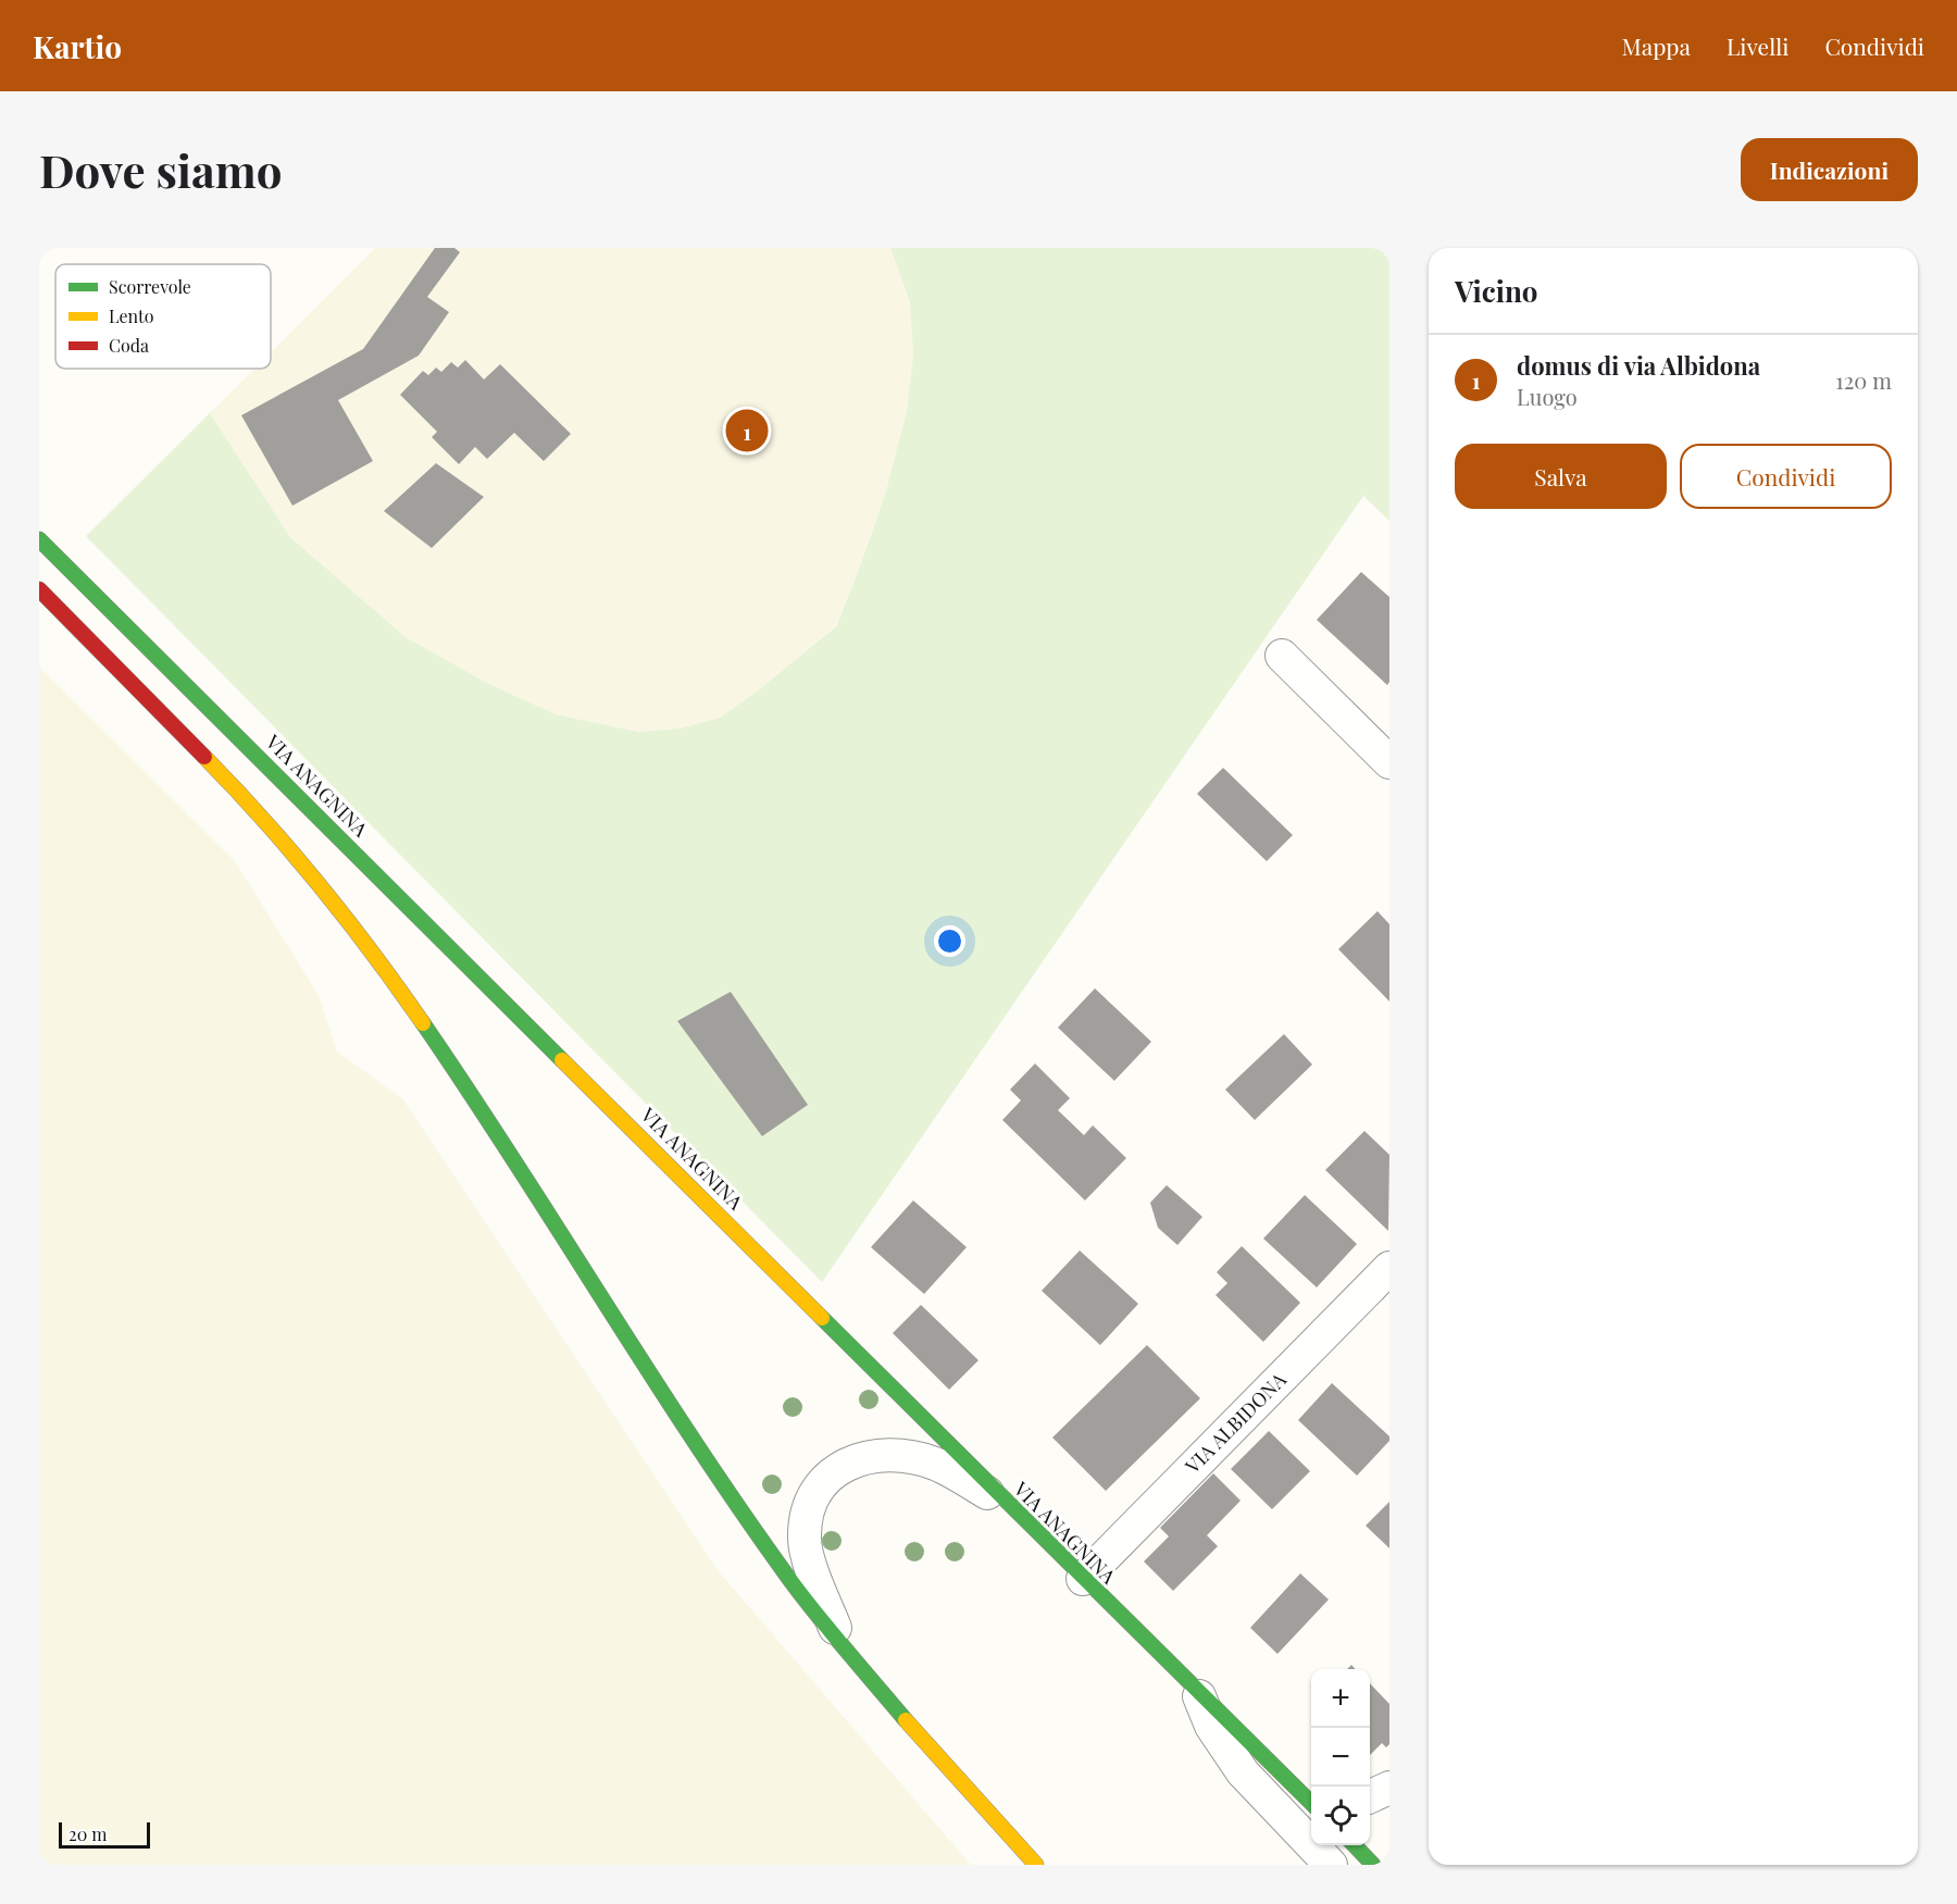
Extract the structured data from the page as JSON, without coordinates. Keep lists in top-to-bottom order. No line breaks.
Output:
{"streets":{"main road":["VIA ANAGNINA"],"street":["VIA ALBIDONA"]},"crossings":[["VIA ANAGNINA","VIA ALBIDONA"]],"legend":["Scorrevole","Lento","Coda"],"scale_bar":"20 m","page":{"header":"Kartio","nav":["Mappa","Livelli","Condividi"],"buttons":["Indicazioni",["Salva","Condividi"]],"title":"Dove siamo","heading":"Vicino","list":[{"mark":"1","name":"domus di via Albidona","note":"Luogo","value":"120 m"}],"pins":"1","map_buttons":["+","−"],"scale":"20 m"}}
